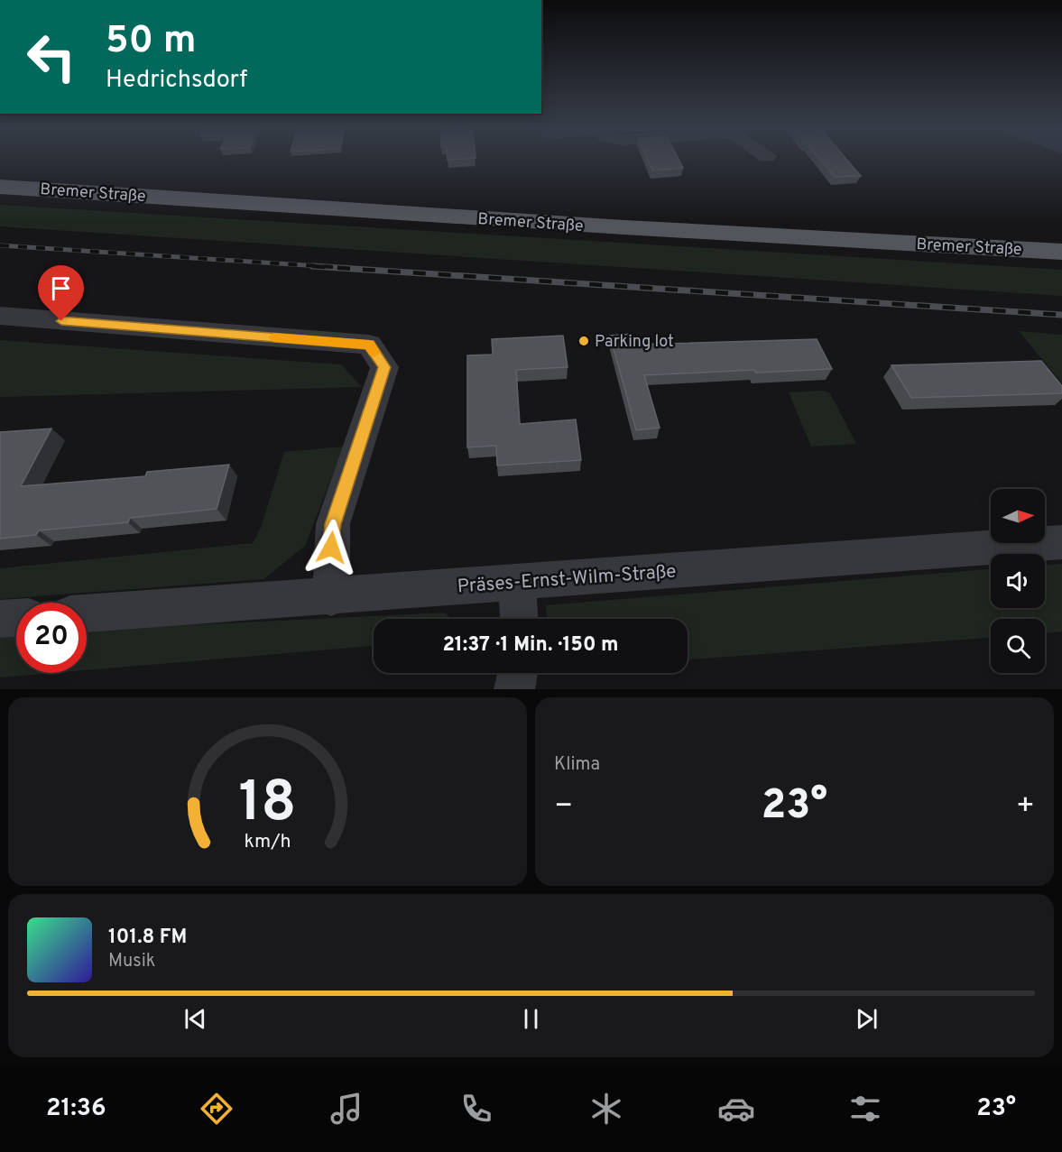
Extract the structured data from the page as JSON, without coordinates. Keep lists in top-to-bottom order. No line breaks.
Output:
{"streets":{"main road":["Bremer Straße"],"street":["Präses-Ernst-Wilm-Straße"]},"places":["Parking lot"],"north":"right","page":{"turn":["50 m","Hedrichsdorf"],"limit":"20","trip":"21:37 · 1 Min. · 150 m","tile":"Klima","heat":["−","23°","+"],"song":["101.8 FM","Musik"],"tabs":["21:36","23°"],"gauge":["18","km/h"]}}
